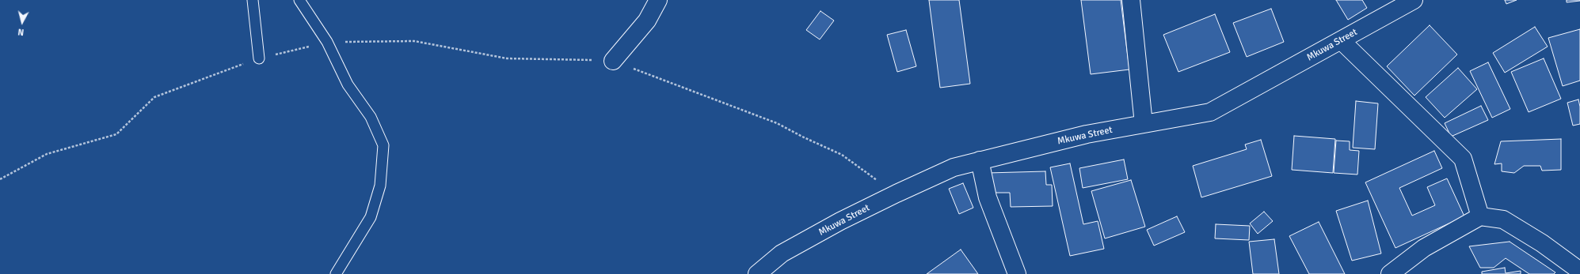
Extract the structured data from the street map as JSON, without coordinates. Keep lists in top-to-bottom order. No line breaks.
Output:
{"streets":{"street":["Mkuwa Street"]},"north":"bottom"}
